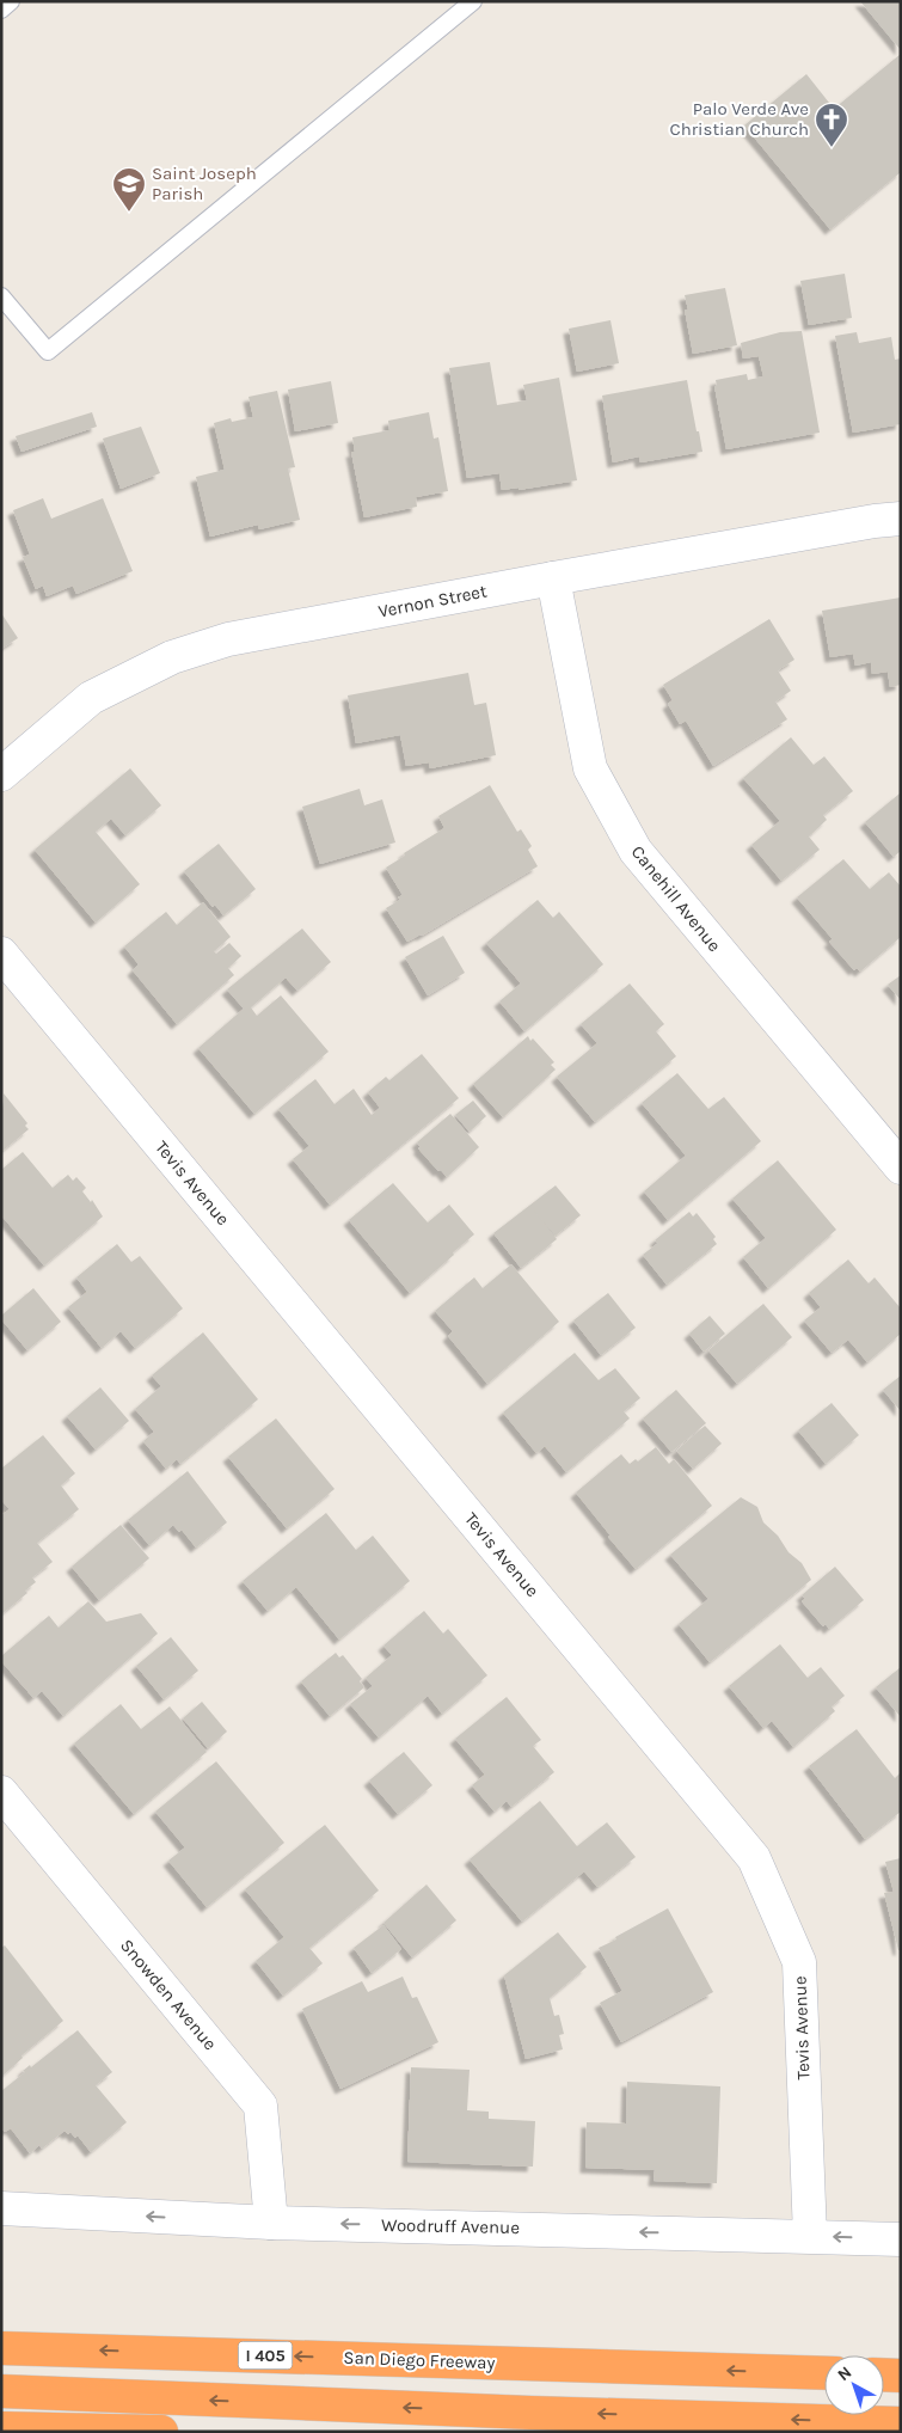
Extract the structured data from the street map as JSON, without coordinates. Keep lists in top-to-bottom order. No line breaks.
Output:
{"streets":{"highway":["I 405","San Diego Freeway"],"street":["Vernon Street","Canehill Avenue","Tevis Avenue","Snowden Avenue","Woodruff Avenue"]},"crossings":[["Vernon Street","Canehill Avenue"],["Tevis Avenue","Woodruff Avenue"],["Snowden Avenue","Woodruff Avenue"]],"one_way":["Woodruff Avenue"],"places":{"church":["Palo Verde Ave Christian Church"],"school or university":["Saint Joseph Parish"]},"north":"top left"}
